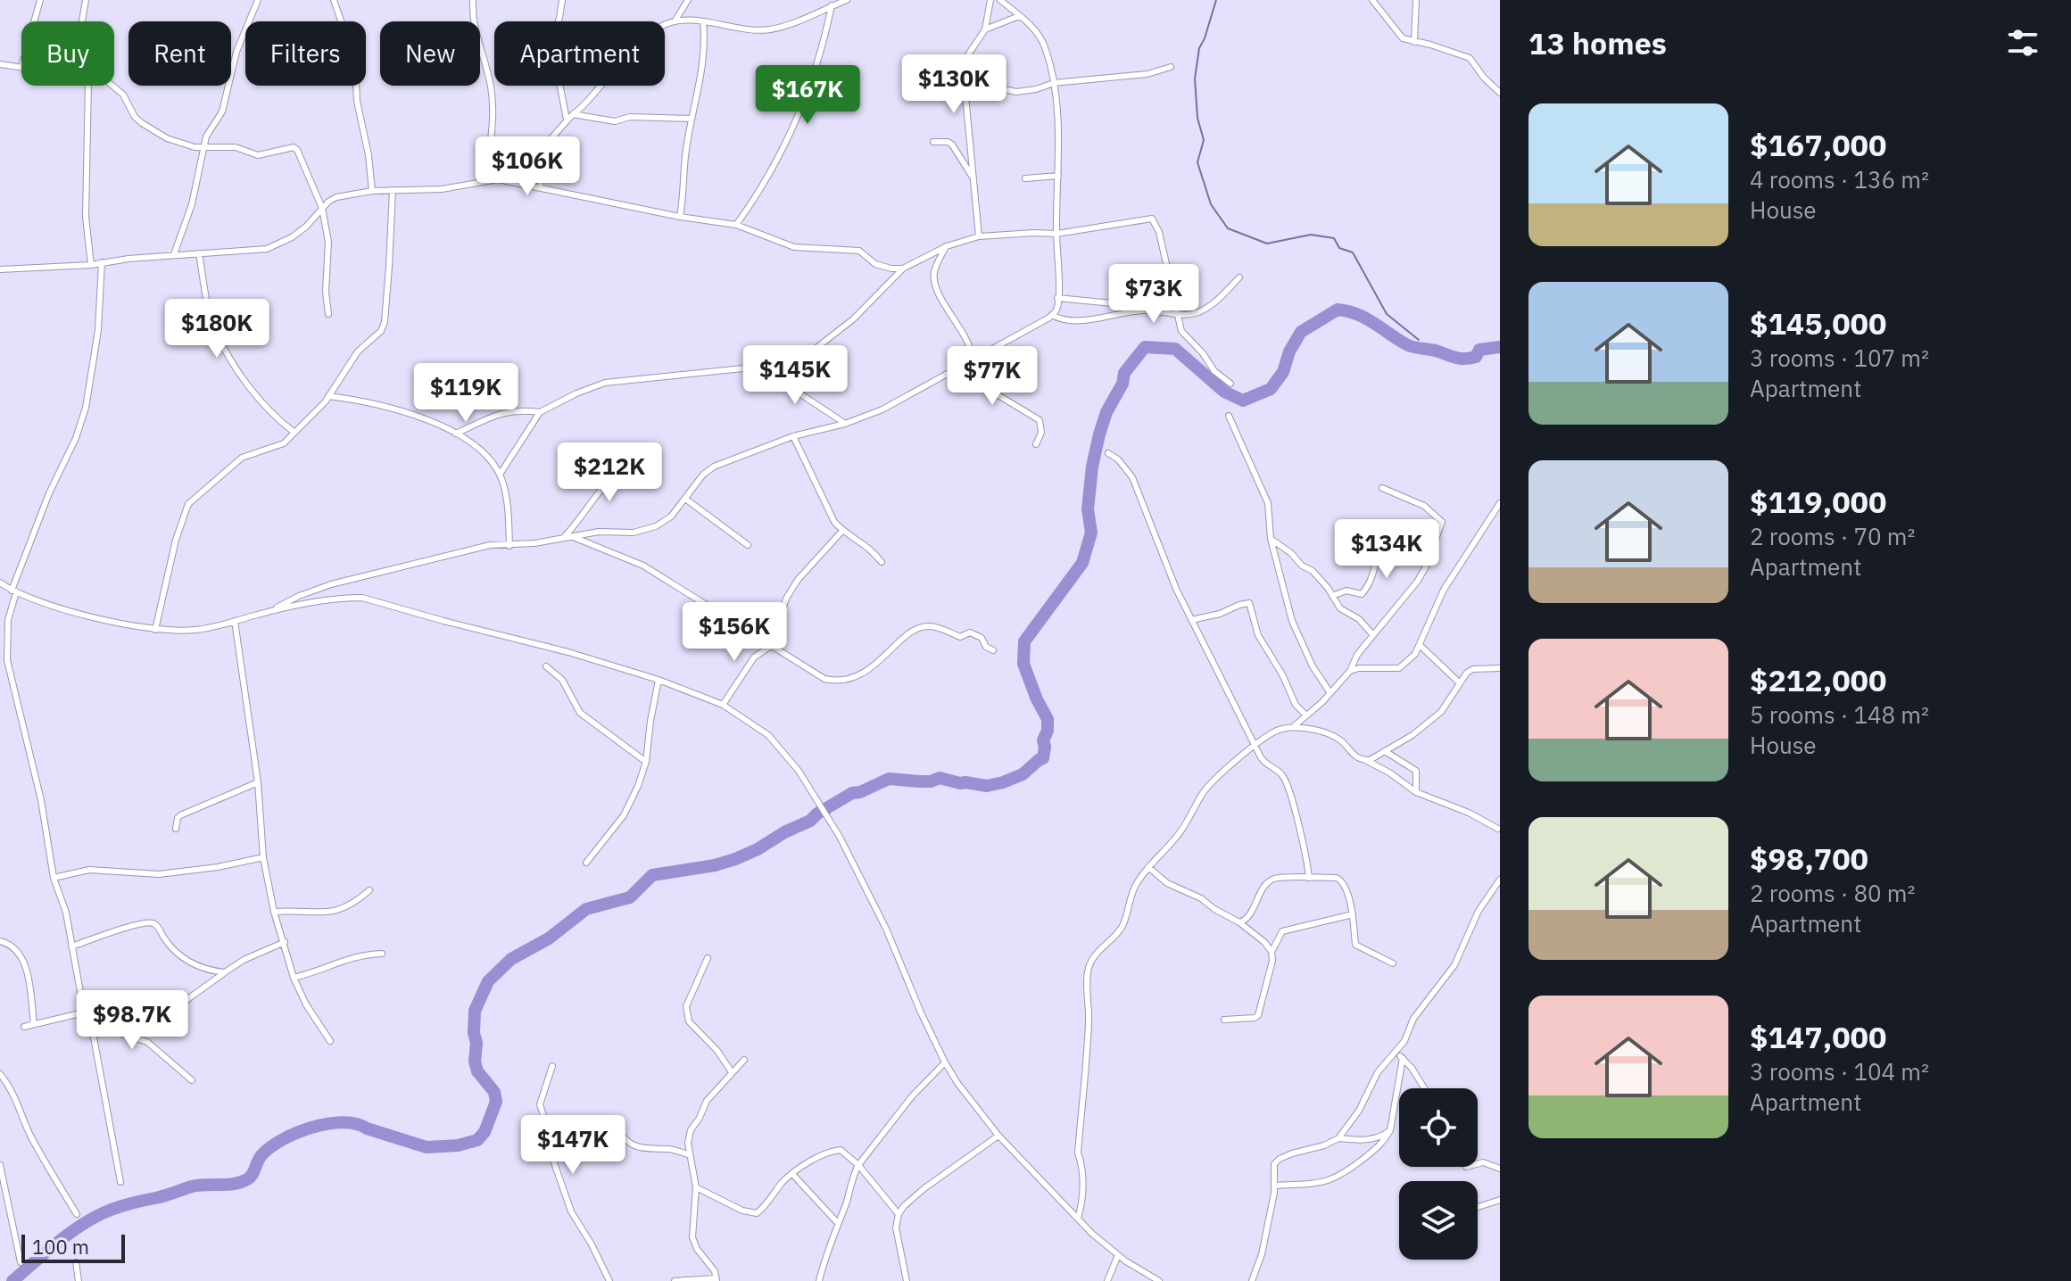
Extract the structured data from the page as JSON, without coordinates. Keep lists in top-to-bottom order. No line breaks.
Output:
{"scale_bar":"100 m","page":{"heading":"13 homes","chip":["Buy","Rent","Filters","New","Apartment"],"price":["$130K","$167K","$106K","$73K","$180K","$145K","$77K","$119K","$212K","$134K","$156K","$98.7K","$147K"],"list":[{"name":"$167,000","note":"4 rooms · 136 m² · House"},{"name":"$145,000","note":"3 rooms · 107 m² · Apartment"},{"name":"$119,000","note":"2 rooms · 70 m² · Apartment"},{"name":"$212,000","note":"5 rooms · 148 m² · House"},{"name":"$98,700","note":"2 rooms · 80 m² · Apartment"},{"name":"$147,000","note":"3 rooms · 104 m² · Apartment"}],"scale":"100 m"}}
